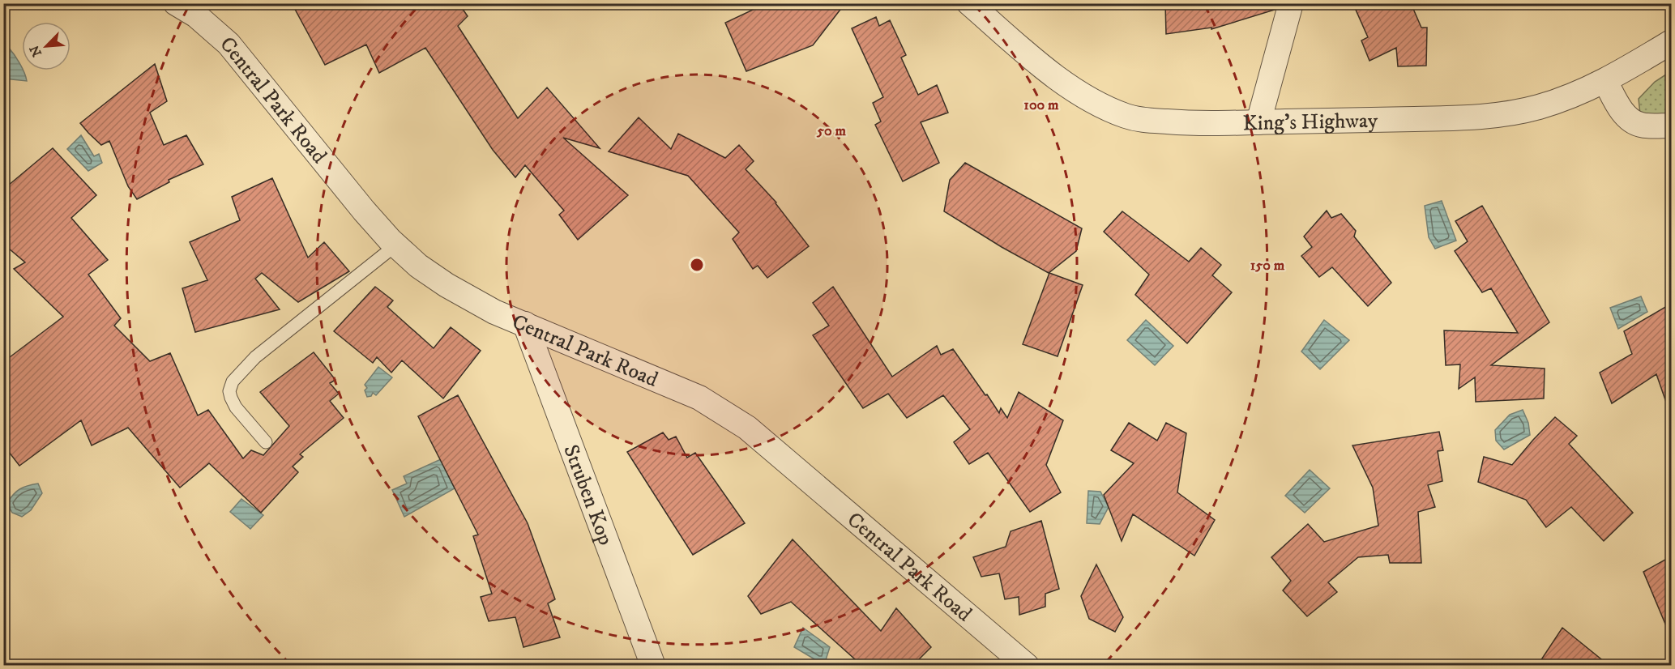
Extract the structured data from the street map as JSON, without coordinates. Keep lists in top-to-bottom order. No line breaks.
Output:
{"streets":{"street":["Central Park Road","King's Highway","Struben Kop"]},"crossings":[["Central Park Road","Struben Kop"]],"north":"bottom left","rings":["100 m","50 m","150 m"]}
